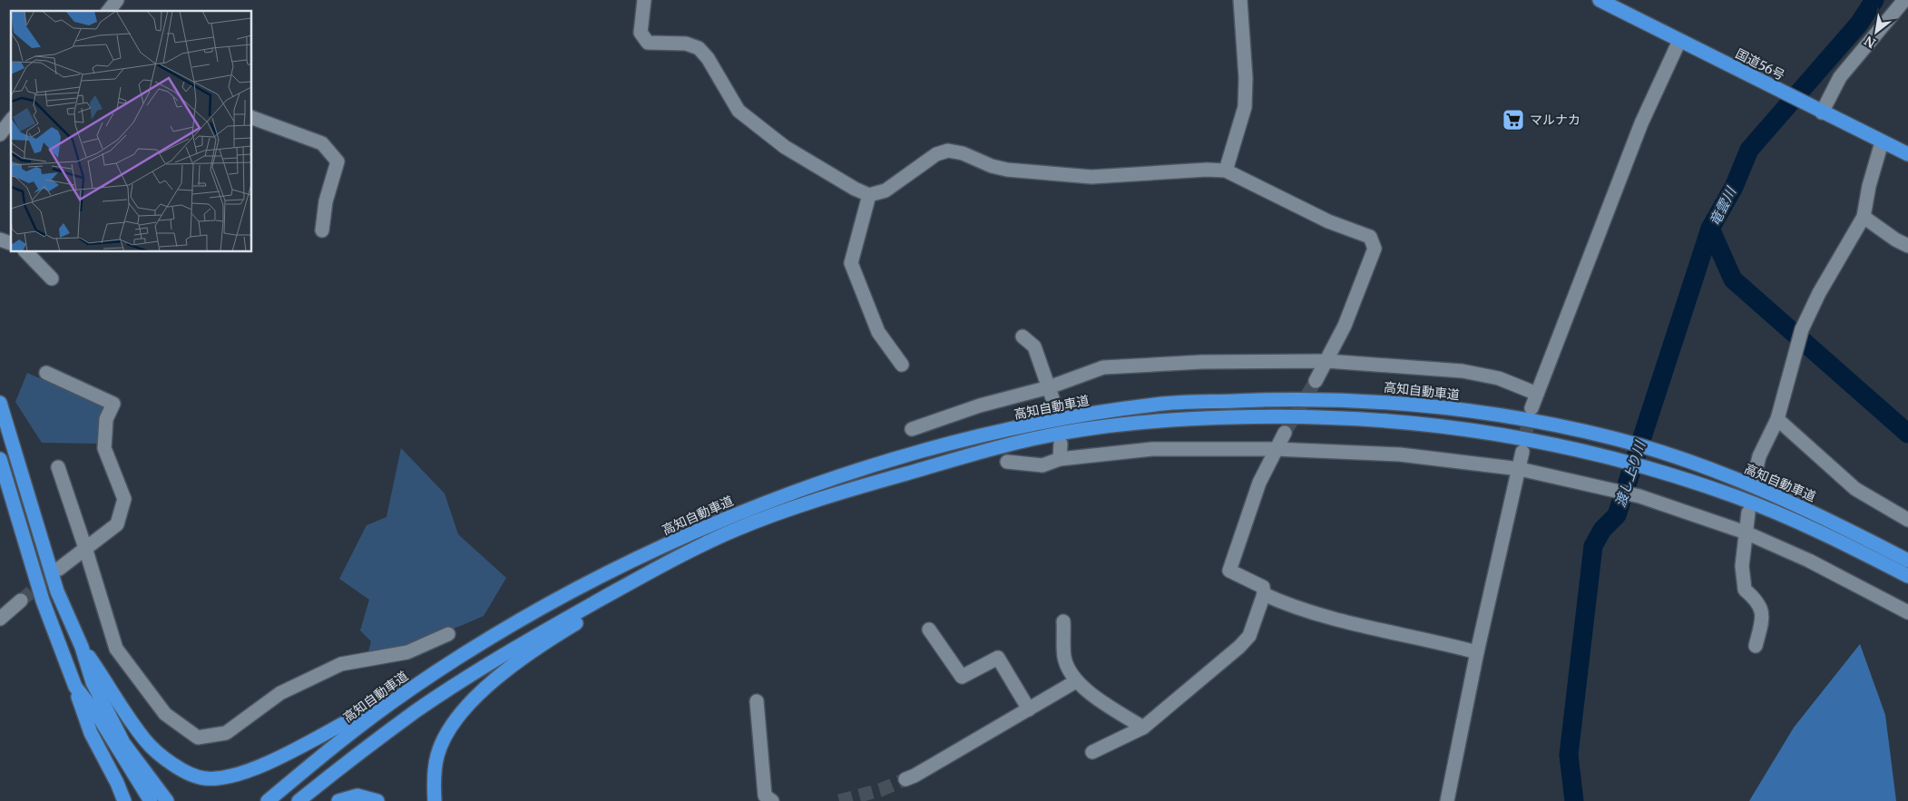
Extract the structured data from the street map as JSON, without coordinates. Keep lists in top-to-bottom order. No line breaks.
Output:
{"streets":{"highway":["国道56号","高知自動車道"]},"water":["竜雲川","渡し上り川"],"places":{"supermarket":["マルナカ"]},"north":"bottom left"}
